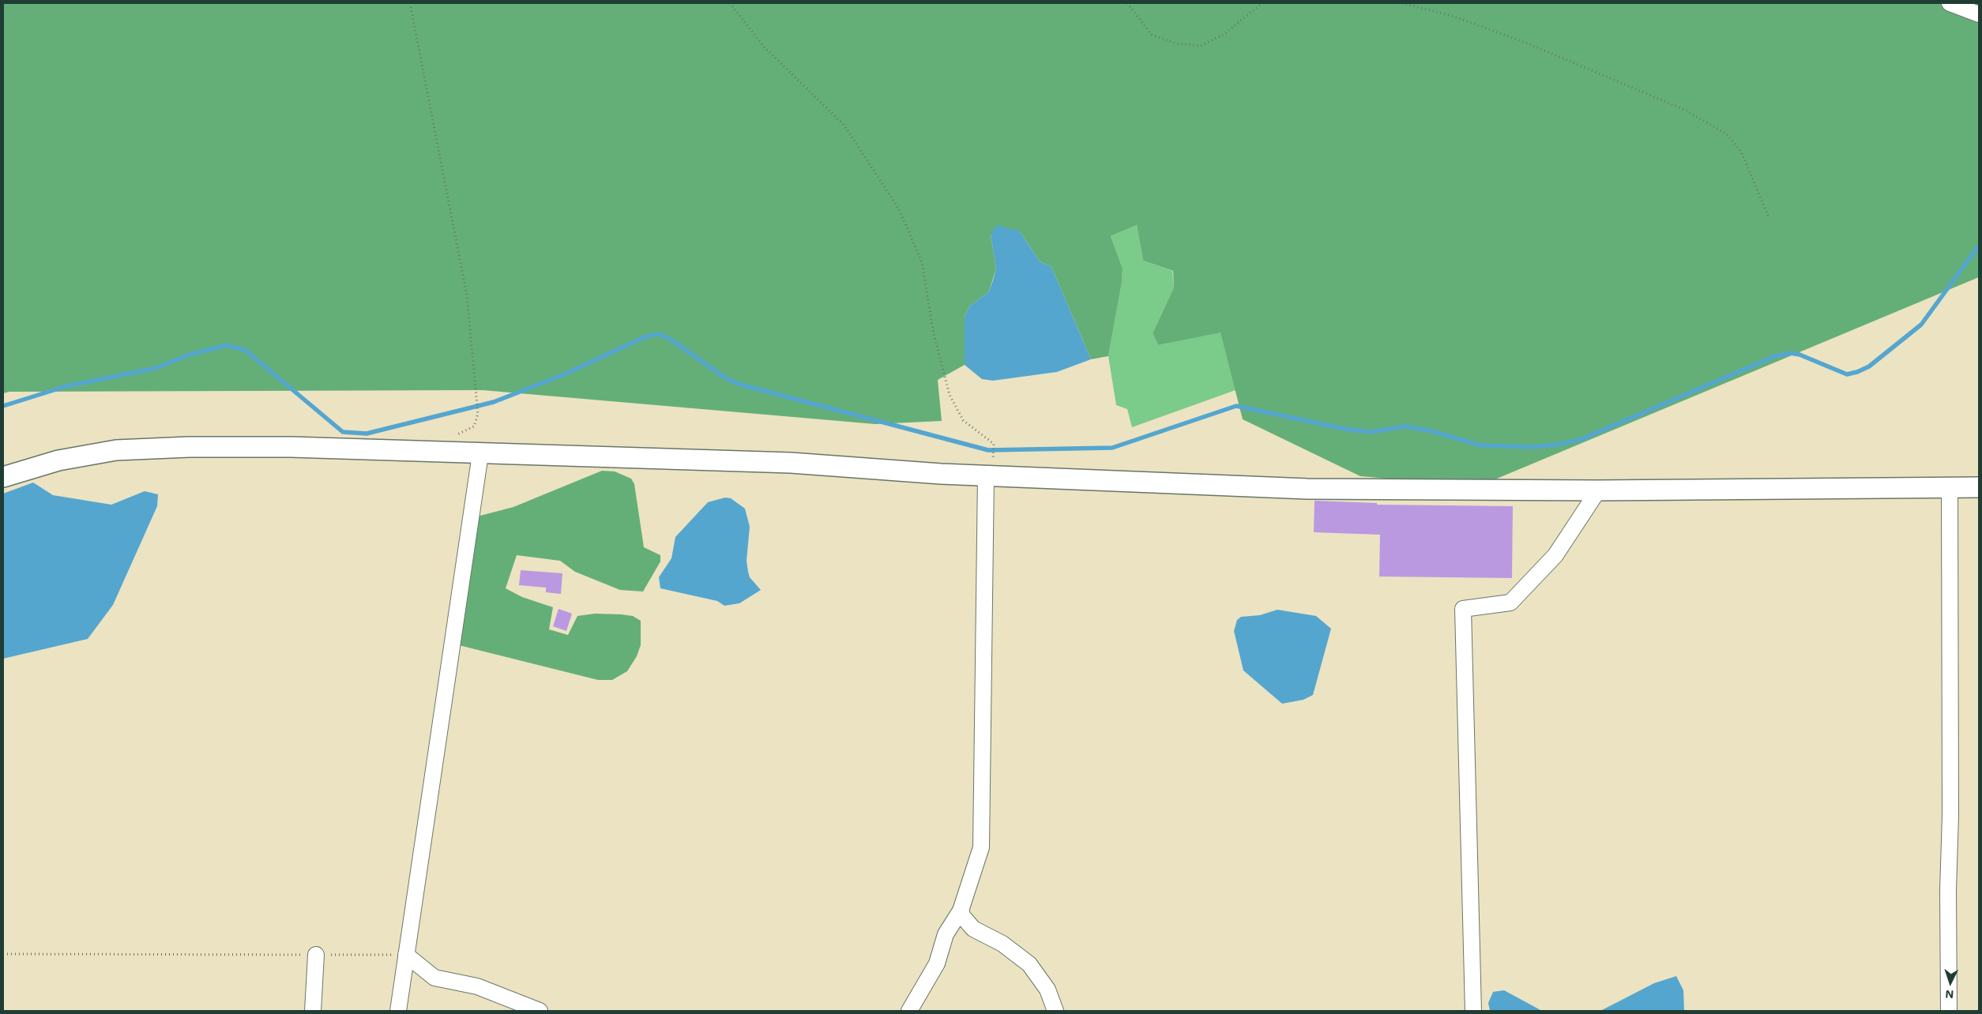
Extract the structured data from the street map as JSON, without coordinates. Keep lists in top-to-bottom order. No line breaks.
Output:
{"north":"bottom"}
